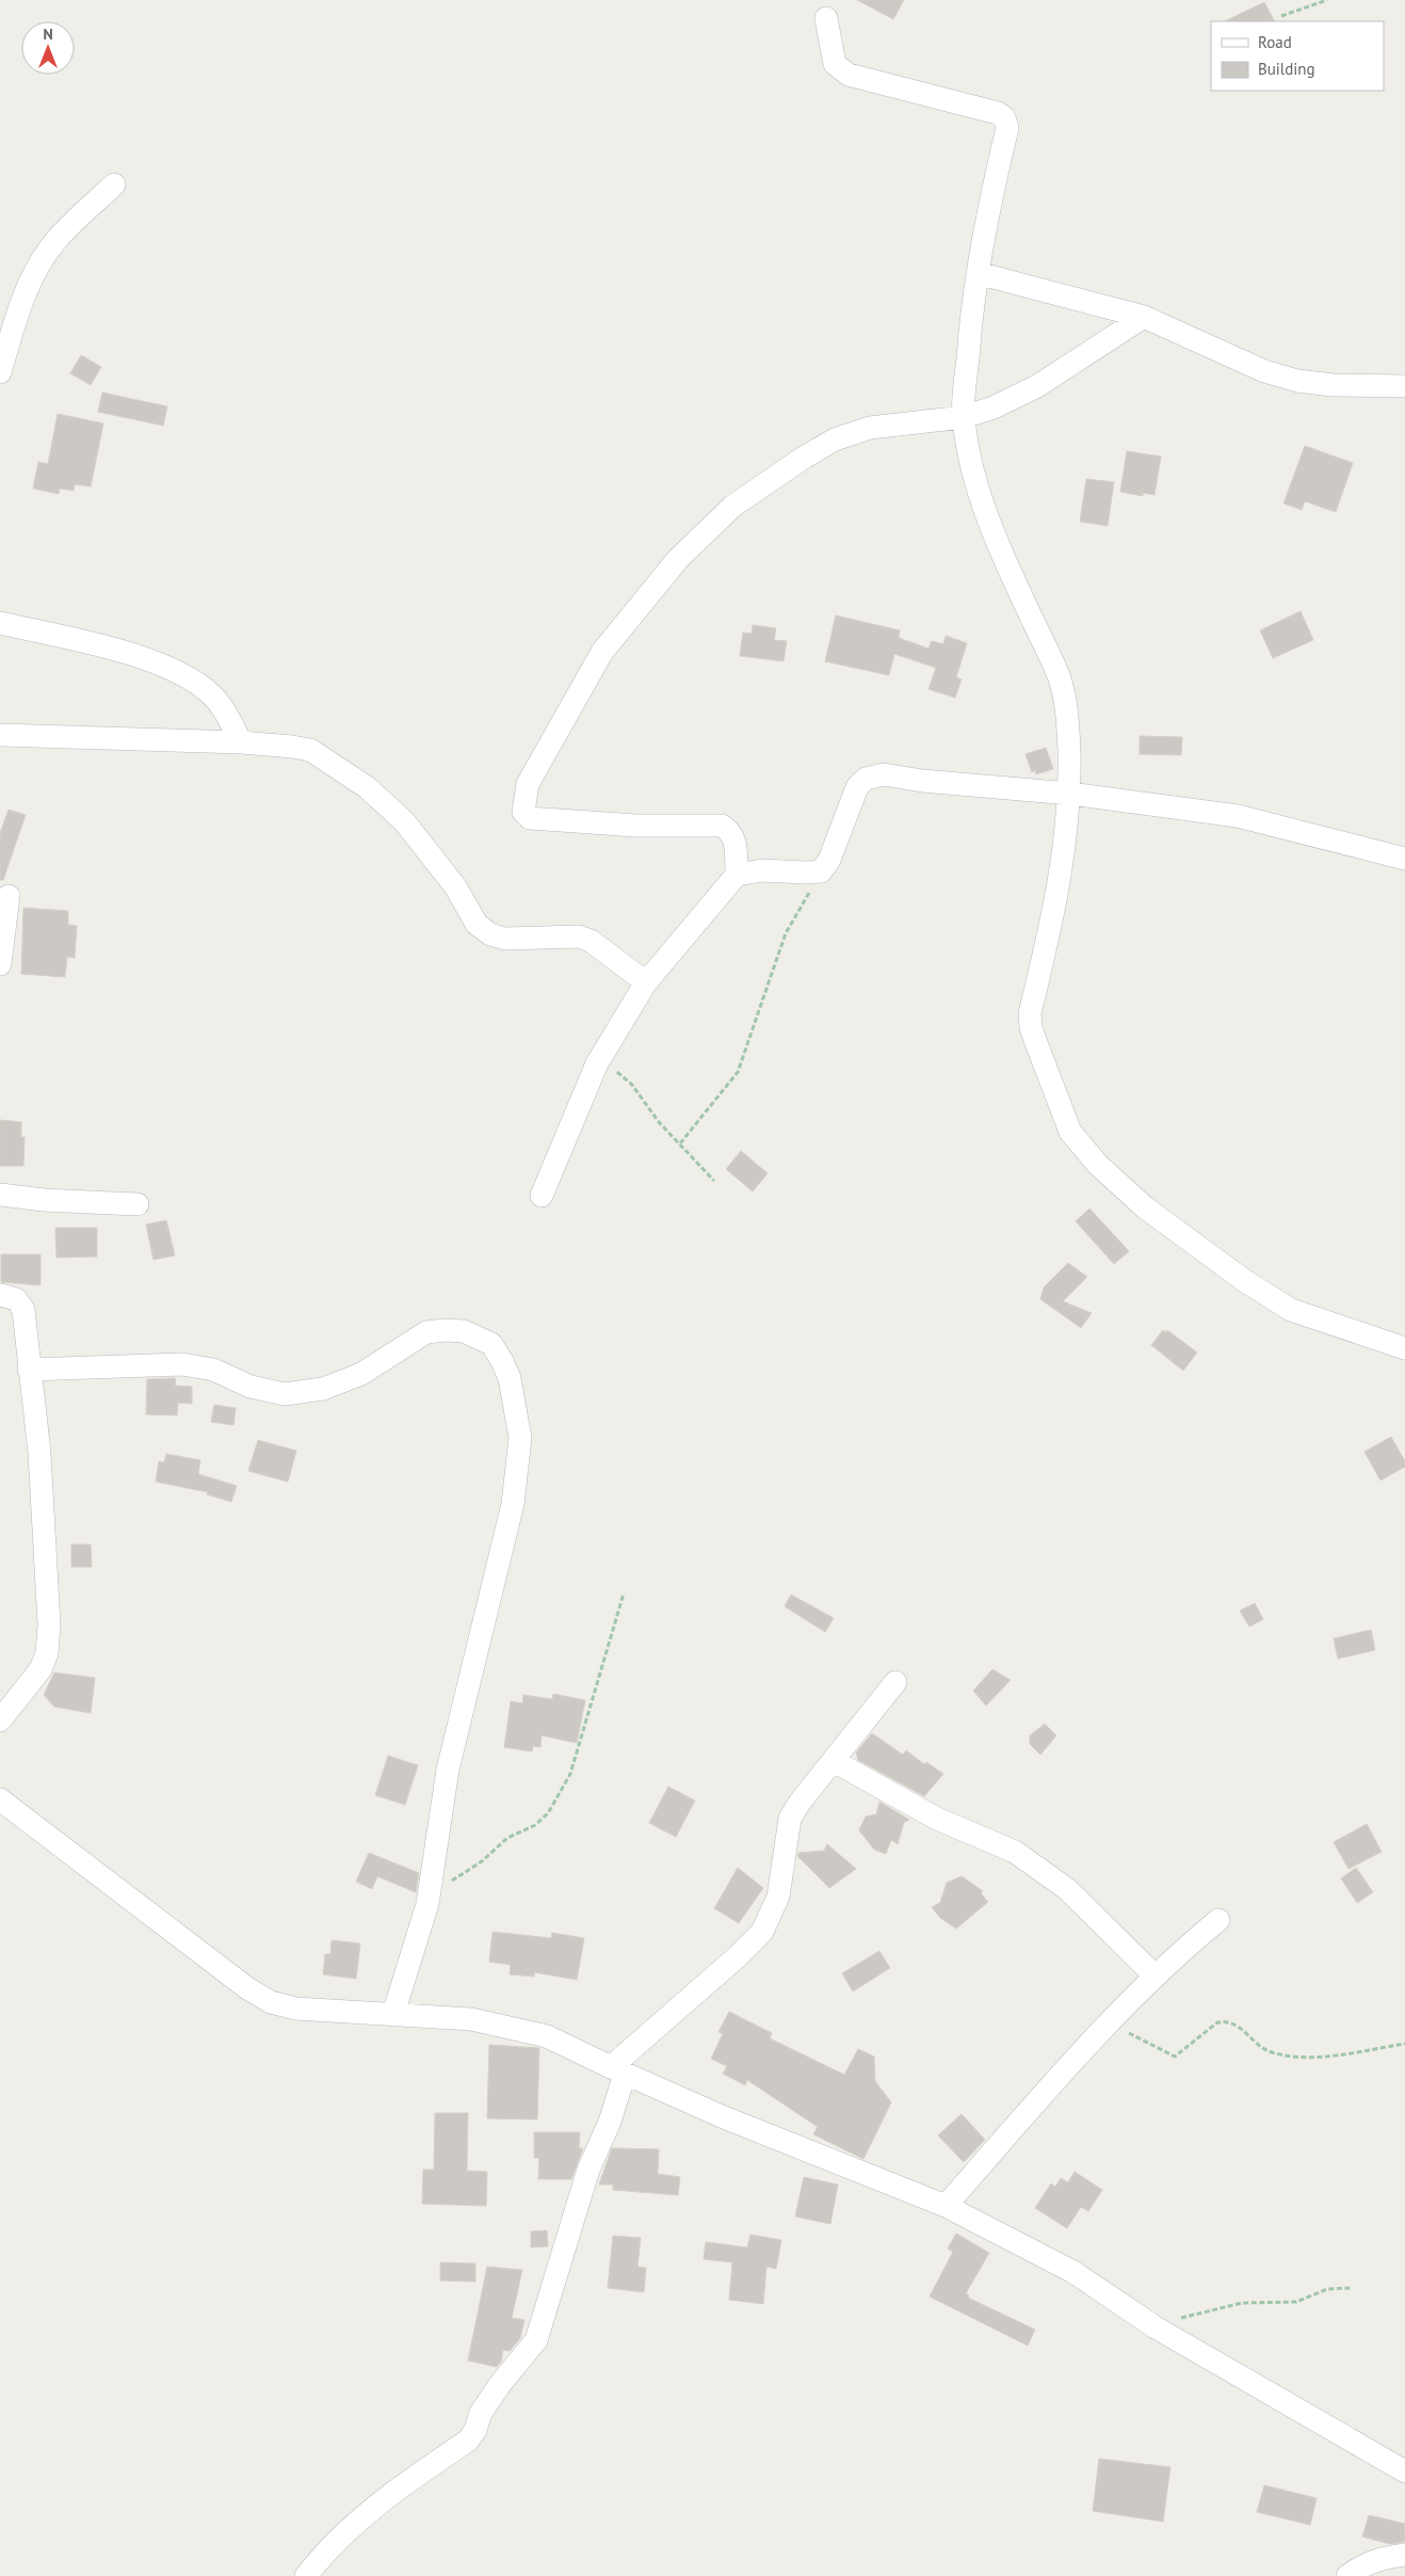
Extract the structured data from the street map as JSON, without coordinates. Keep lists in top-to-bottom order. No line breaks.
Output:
{"legend":["Road","Building"],"north":"top"}
